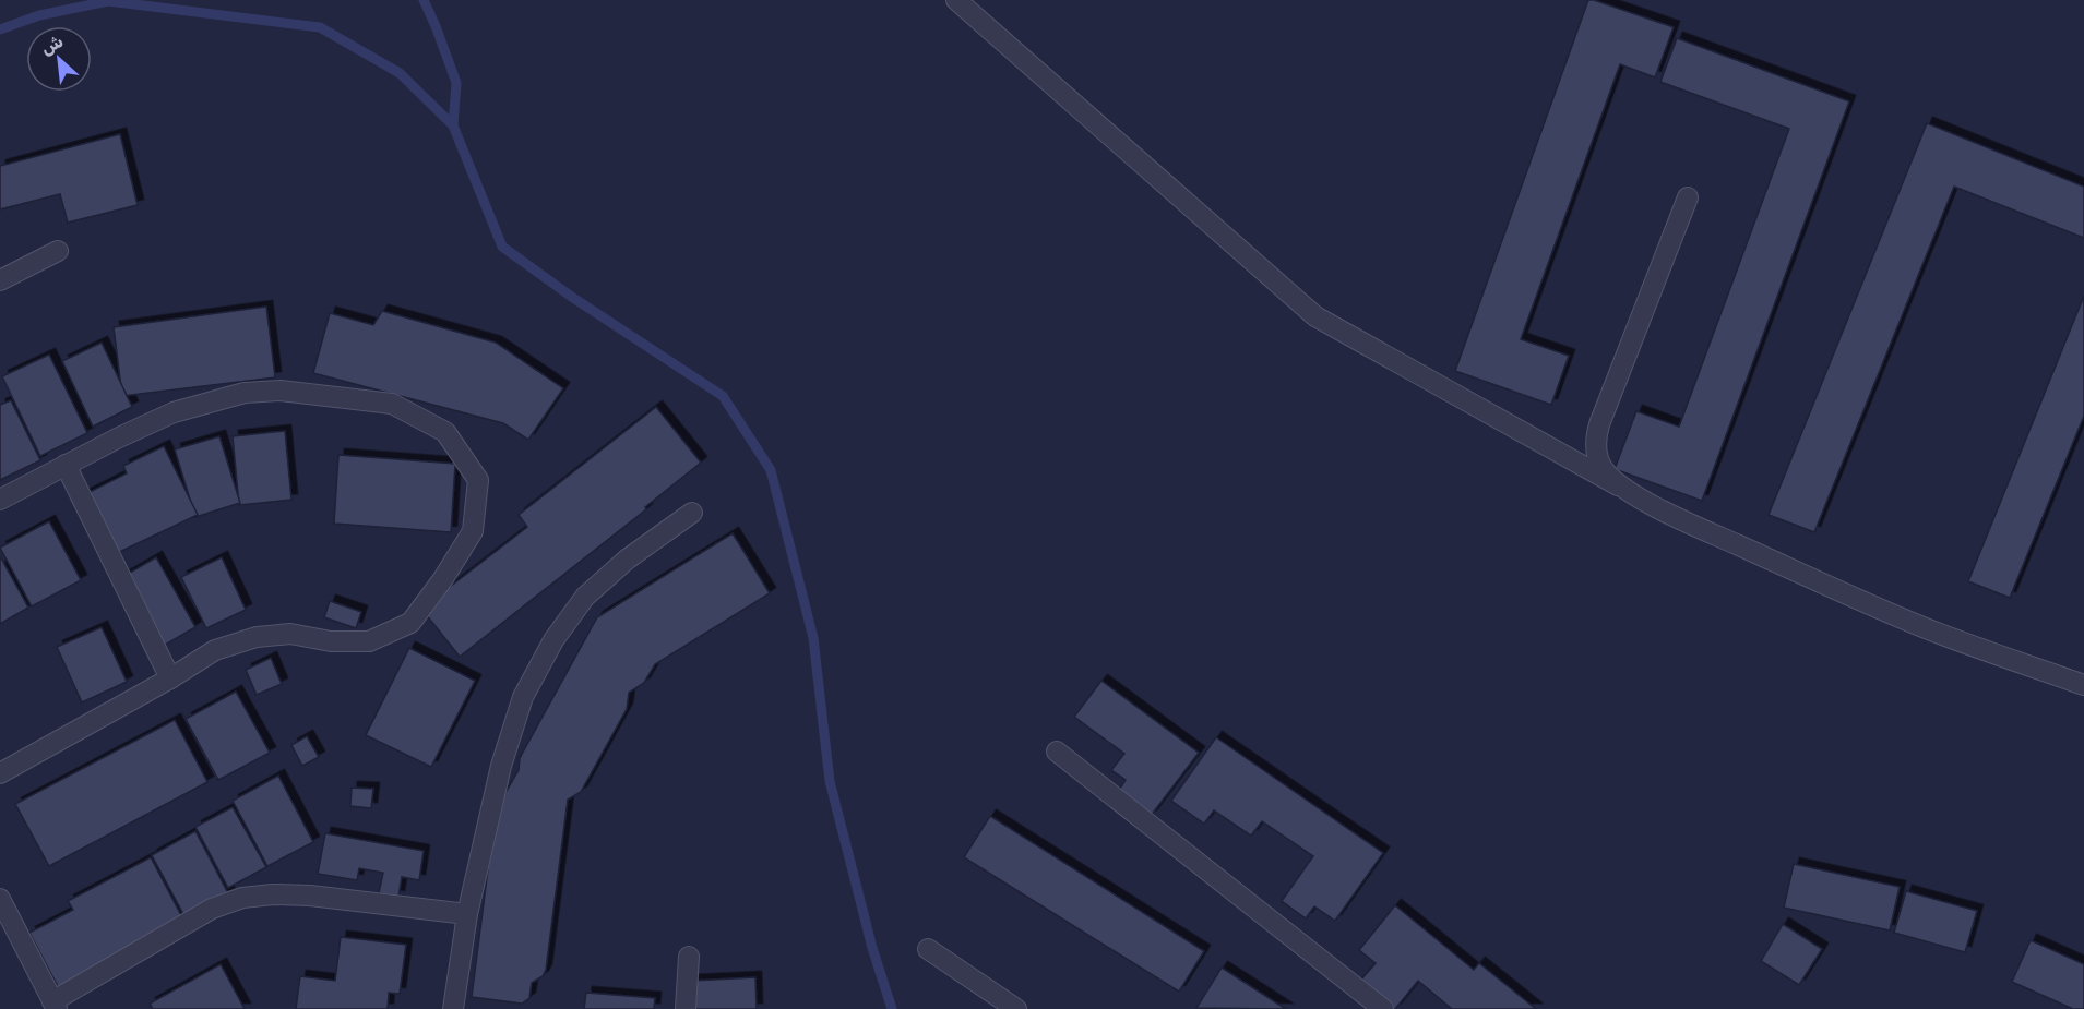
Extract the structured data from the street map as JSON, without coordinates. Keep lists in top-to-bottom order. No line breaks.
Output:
{"north":"top left"}
